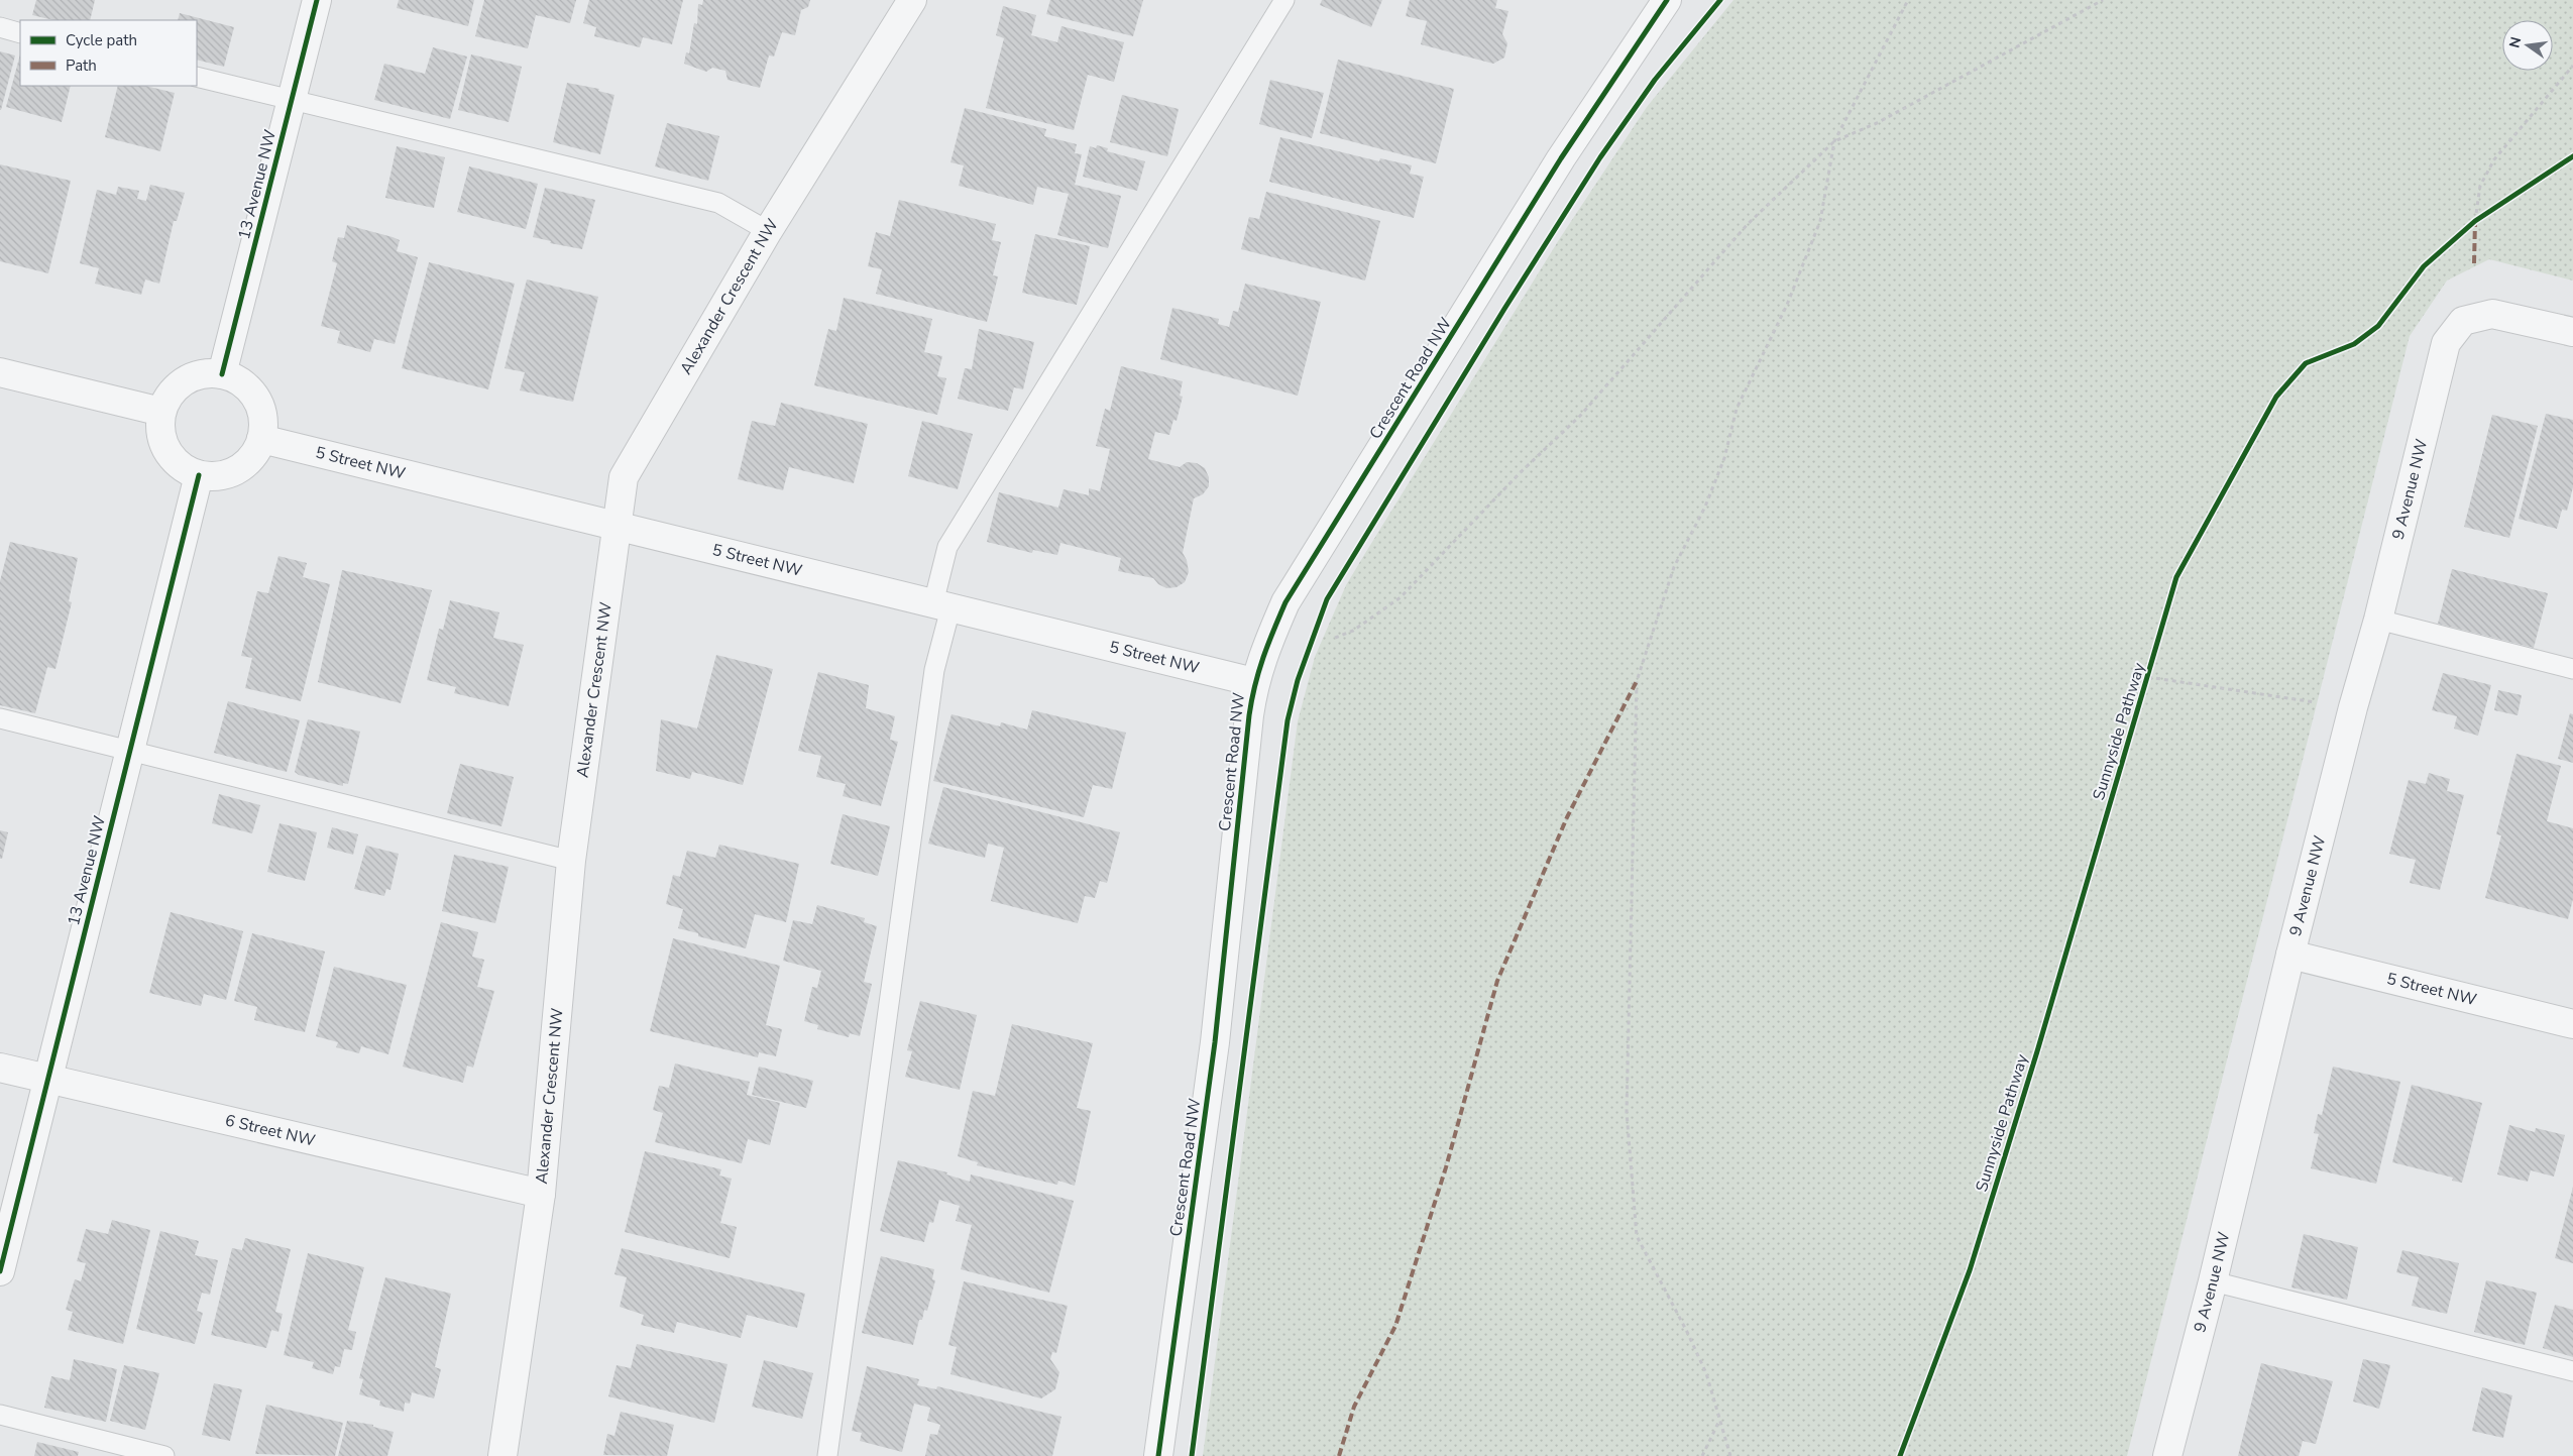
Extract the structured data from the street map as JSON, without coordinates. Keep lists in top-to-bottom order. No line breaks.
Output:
{"streets":{"street":["13 Avenue NW","Alexander Crescent NW","Crescent Road NW","5 Street NW","9 Avenue NW","6 Street NW"],"cycle path":["Sunnyside Pathway"]},"crossings":[["13 Avenue NW","5 Street NW"],["13 Avenue NW","6 Street NW"],["Alexander Crescent NW","5 Street NW"],["Alexander Crescent NW","6 Street NW"],["Crescent Road NW","5 Street NW"],["5 Street NW","9 Avenue NW"]],"legend":["Cycle path","Path"],"north":"left"}
